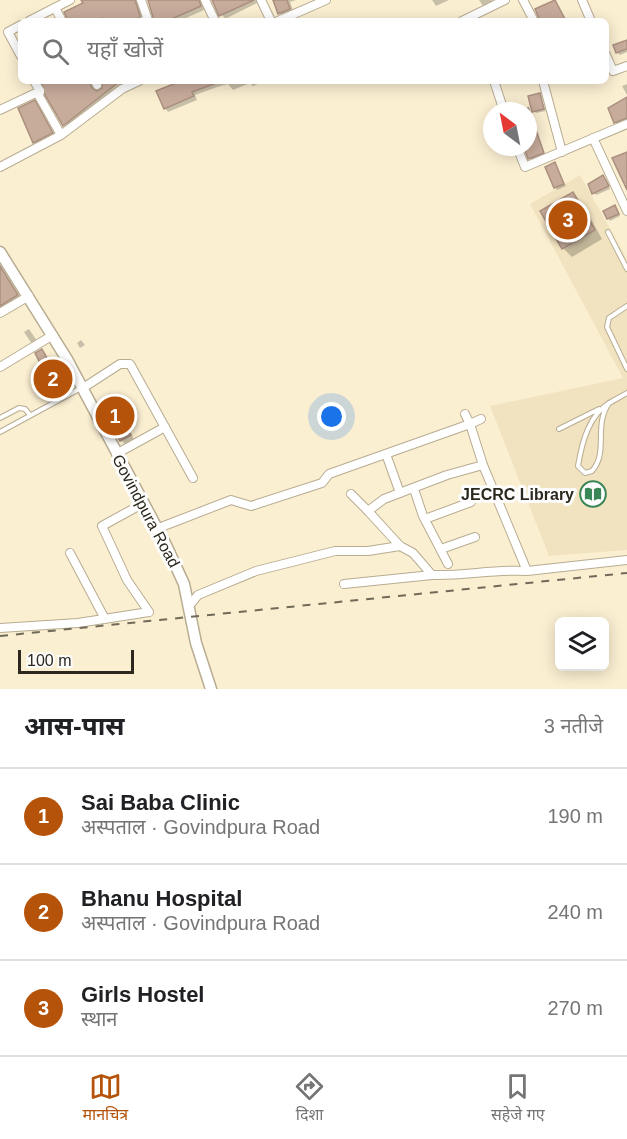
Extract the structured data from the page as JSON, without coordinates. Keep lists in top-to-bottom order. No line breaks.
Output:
{"streets":{"street":["Govindpura Road"]},"places":{"library":["JECRC Library"]},"scale_bar":"100 m","north":"top left","page":{"search":"यहाँ खोजें","pins":["3","2","1"],"scale":"100 m","heading":["आस-पास","3 नतीजे"],"list":[{"mark":"1","name":"Sai Baba Clinic","note":"अस्पताल · Govindpura Road","value":"190 m"},{"mark":"2","name":"Bhanu Hospital","note":"अस्पताल · Govindpura Road","value":"240 m"},{"mark":"3","name":"Girls Hostel","note":"स्थान","value":"270 m"}],"nav":["मानचित्र","दिशा","सहेजे गए"]}}
